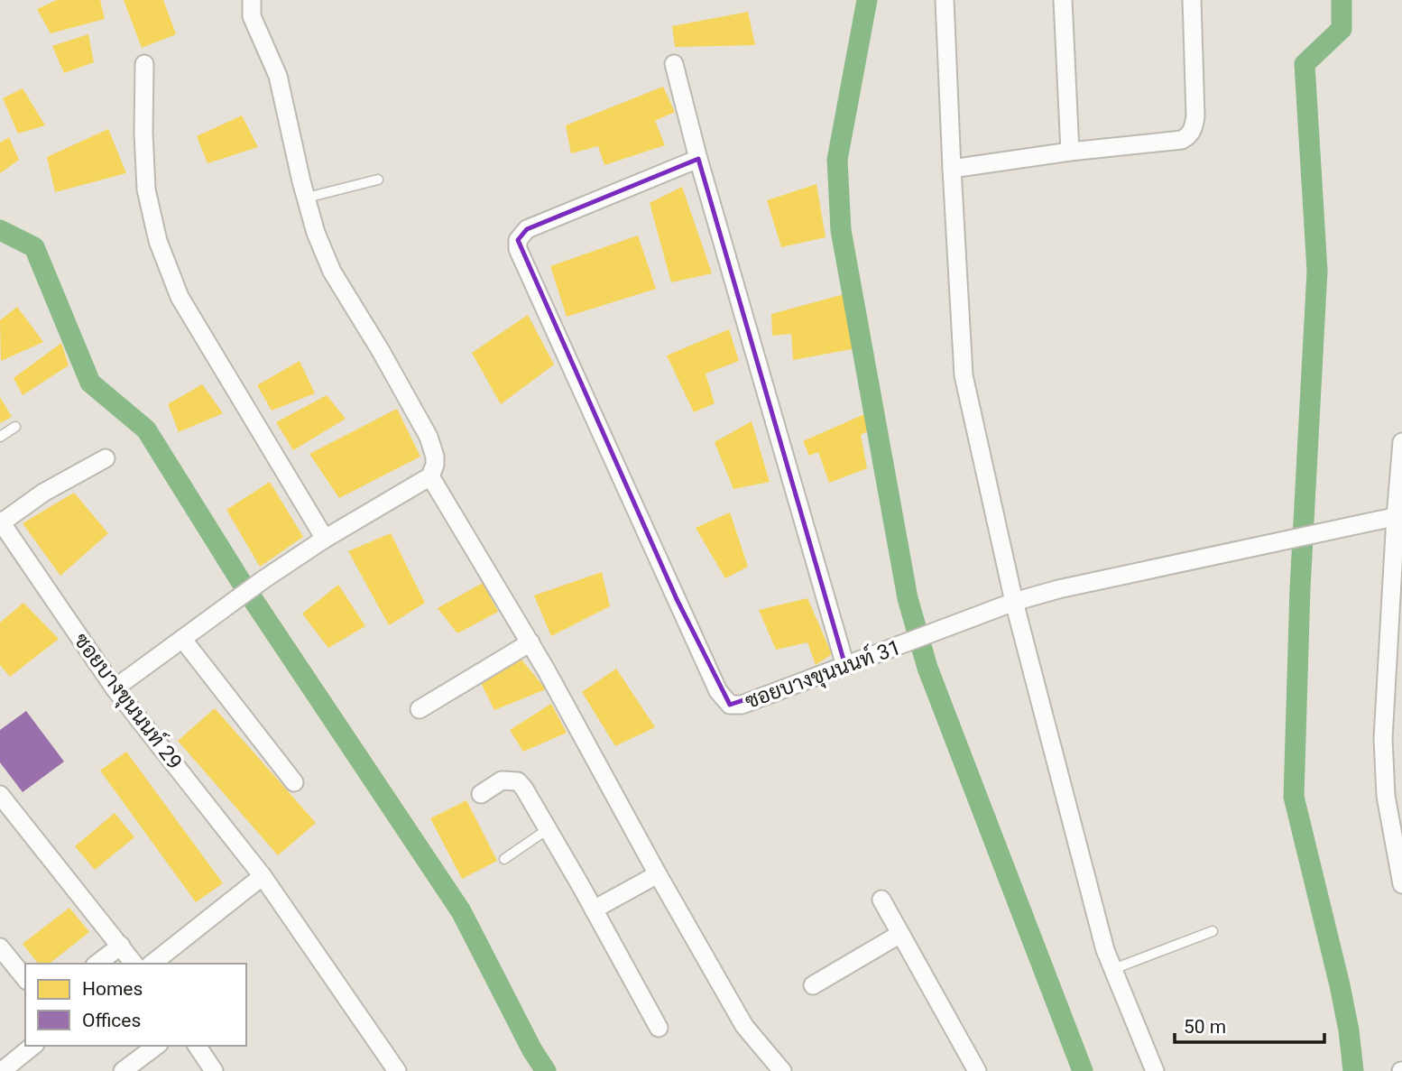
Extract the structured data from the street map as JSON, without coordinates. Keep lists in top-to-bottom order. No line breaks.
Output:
{"streets":{"street":["ซอยบางขุนนนท์ 31","ซอยบางขุนนนท์ 29"]},"legend":["Homes","Offices"],"scale_bar":"50 m"}
